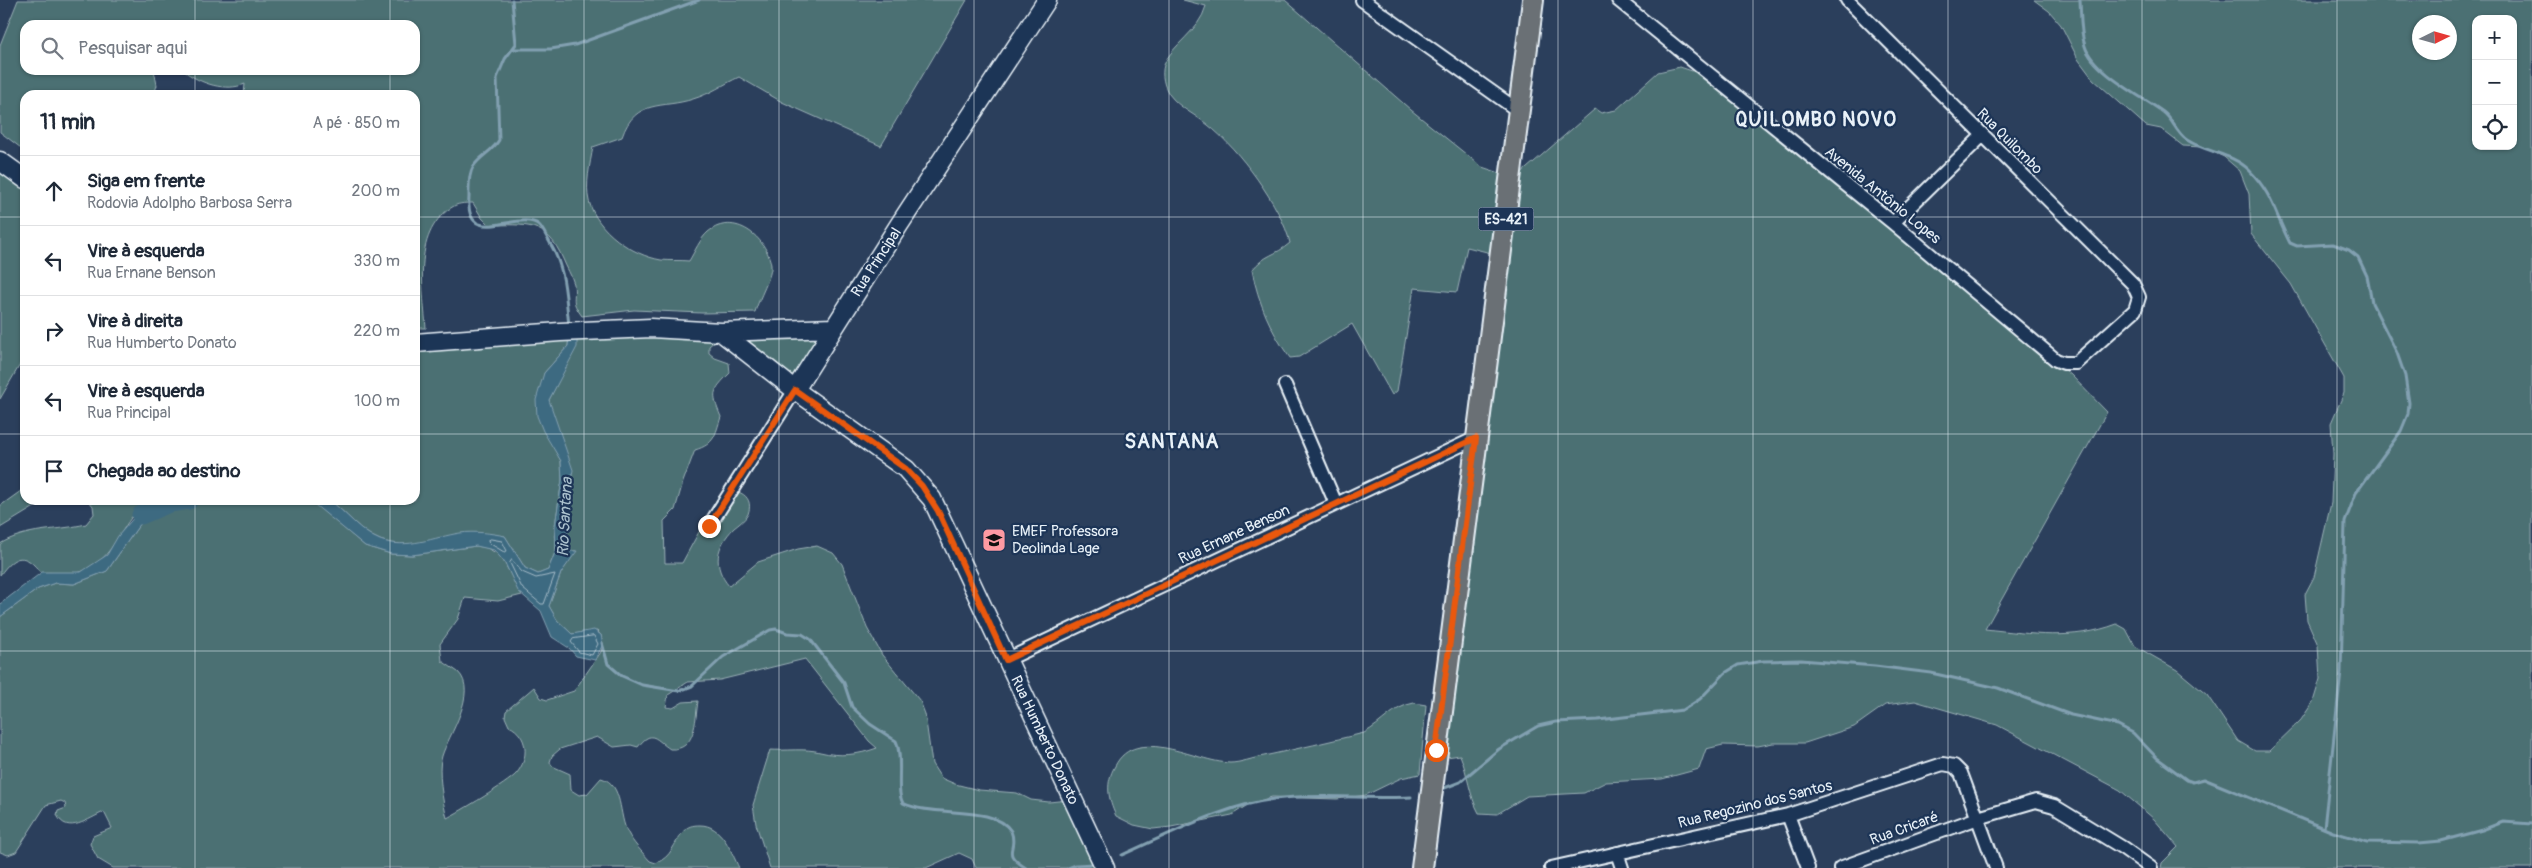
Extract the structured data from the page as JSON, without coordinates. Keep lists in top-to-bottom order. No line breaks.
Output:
{"streets":{"main road":["ES-421","Rua Principal","Rua Humberto Donato"],"street":["Rua Quilombo","Avenida Antônio Lopes","Rua Ernane Benson","Rua Regozino dos Santos","Rua Cricaré"]},"crossings":[["Rua Quilombo","Avenida Antônio Lopes"],["ES-421","Rua Ernane Benson"],["Rua Principal","Rua Humberto Donato"],["Rua Ernane Benson","Rua Humberto Donato"],["Rua Regozino dos Santos","Rua Cricaré"]],"districts":["QUILOMBO NOVO","SANTANA"],"water":["Rio Santana"],"places":{"school or university":["EMEF Professora Deolinda Lage"]},"north":"right","page":{"map_buttons":["+","−"],"search":"Pesquisar aqui","heading":["11 min","A pé · 850 m"],"list":[["Siga em frente","Rodovia Adolpho Barbosa Serra","200 m"],["Vire à esquerda","Rua Ernane Benson","330 m"],["Vire à direita","Rua Humberto Donato","220 m"],["Vire à esquerda","Rua Principal","100 m"],"Chegada ao destino"]}}
